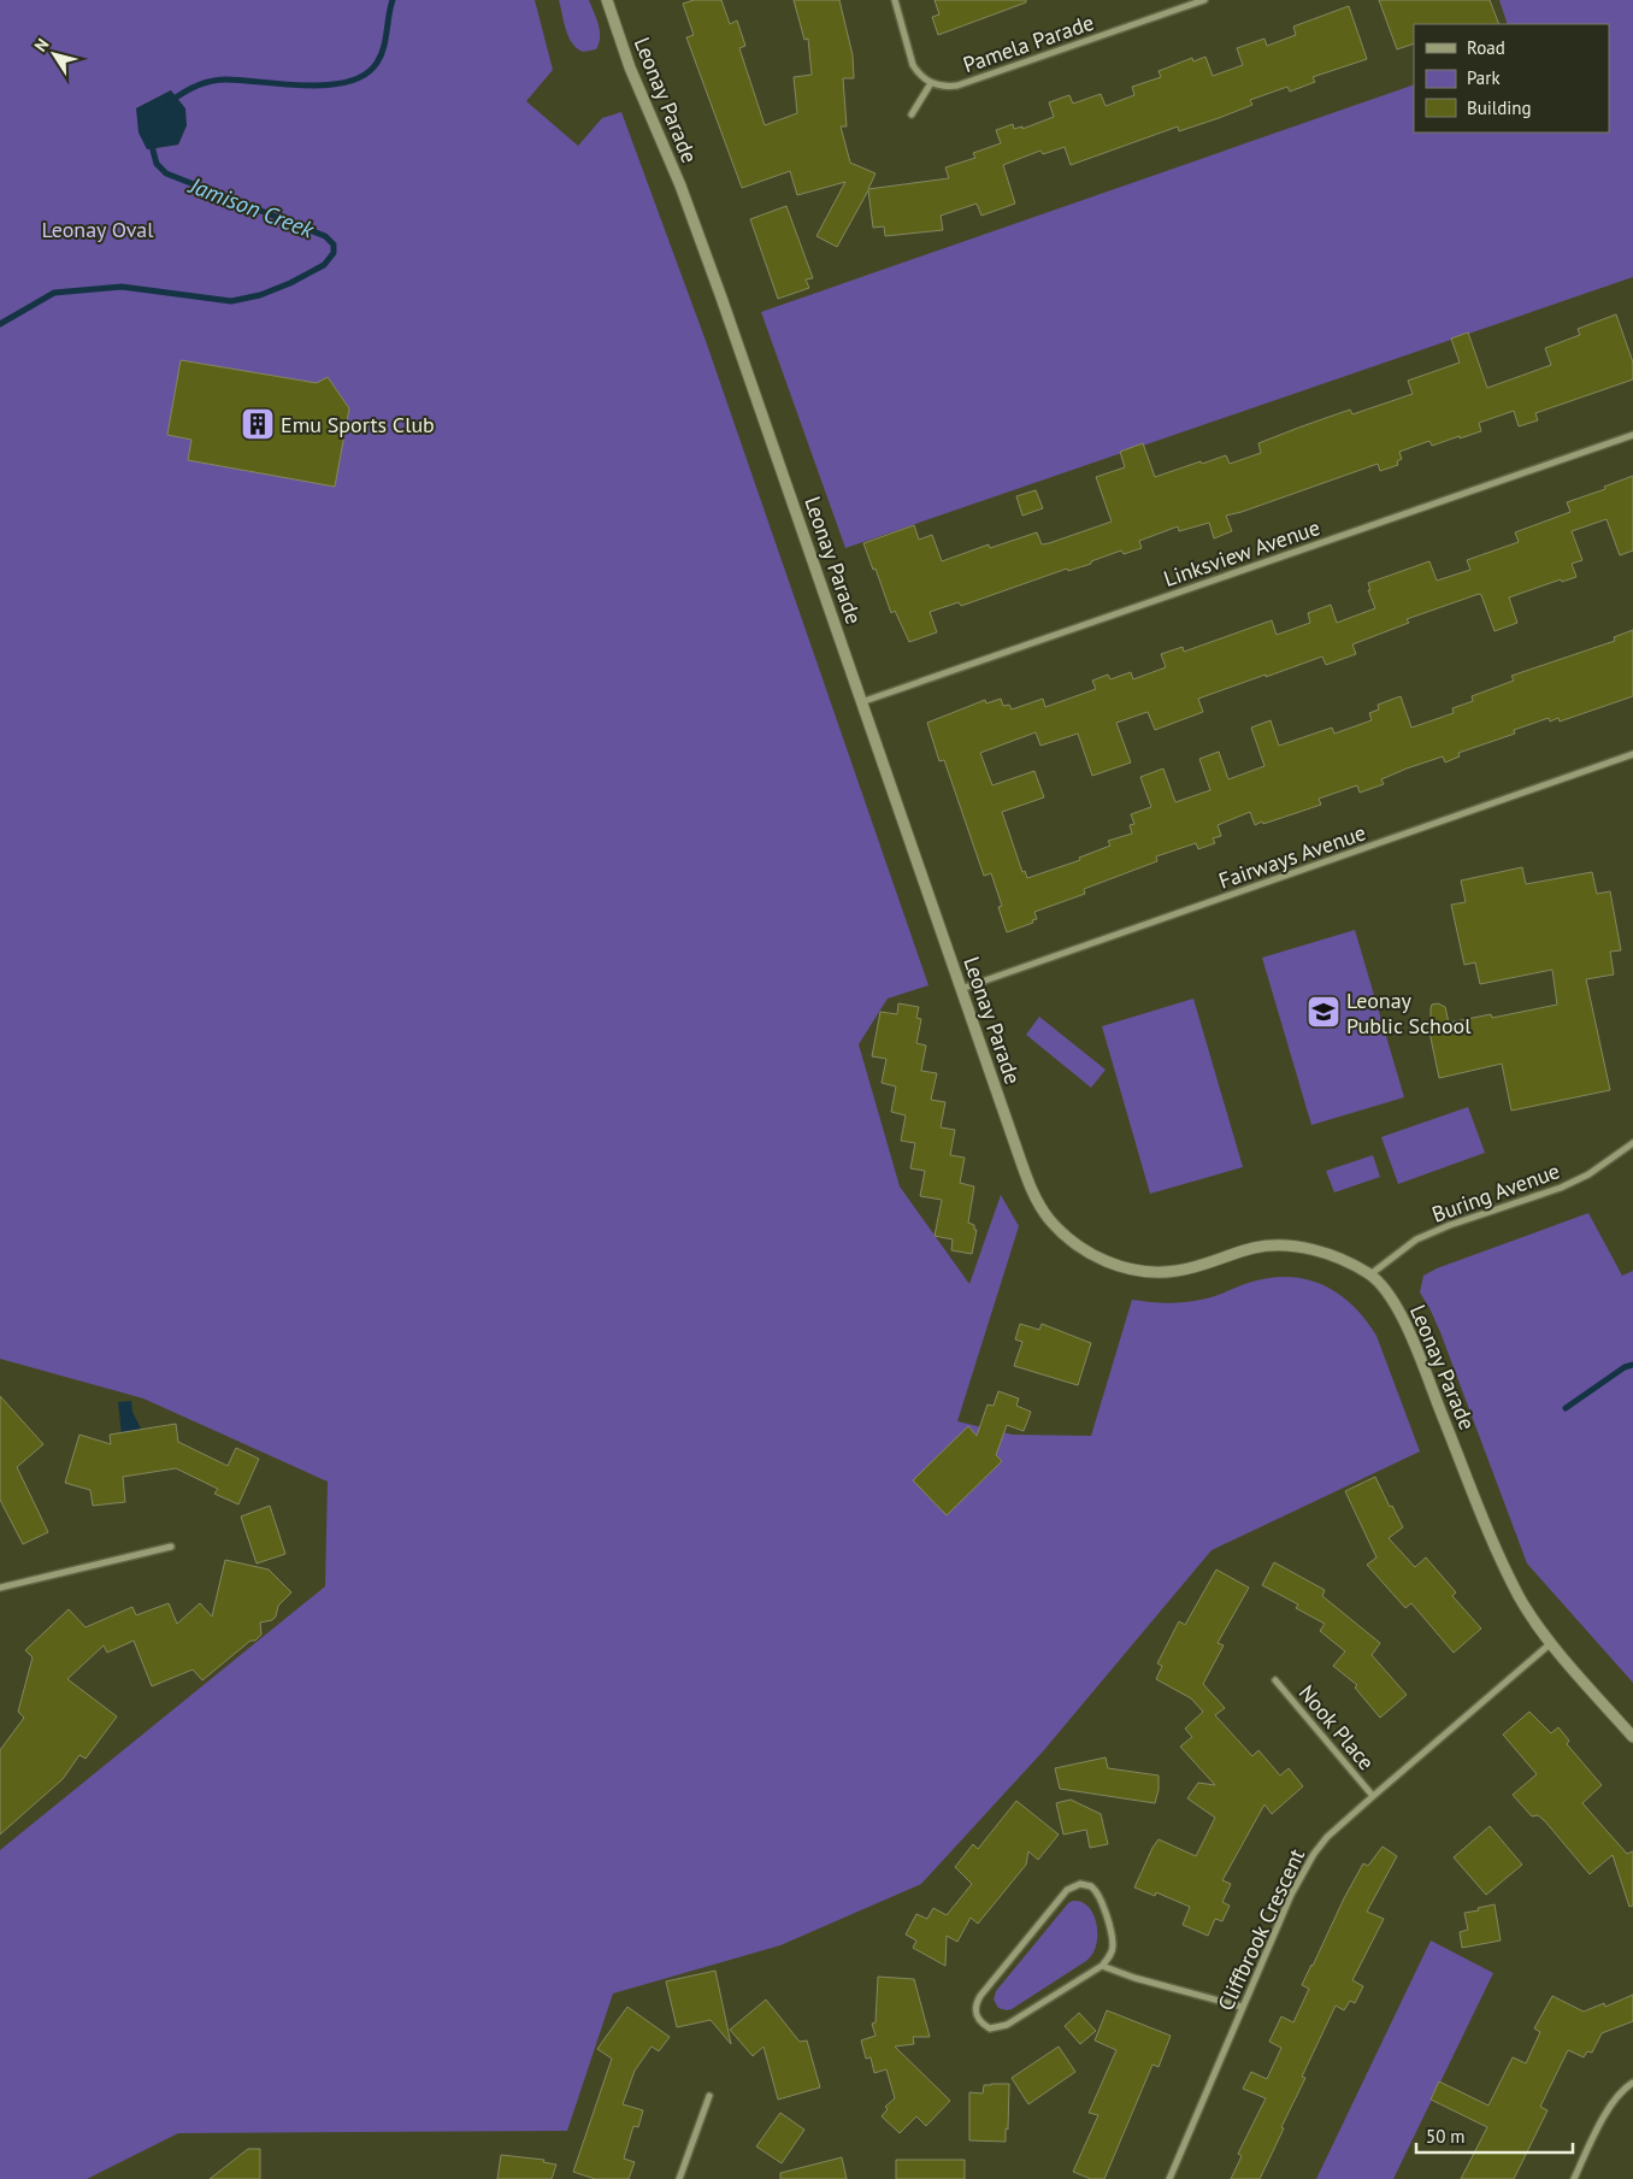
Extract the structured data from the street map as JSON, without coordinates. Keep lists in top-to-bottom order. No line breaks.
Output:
{"streets":{"street":["Pamela Parade","Leonay Parade","Linksview Avenue","Fairways Avenue","Buring Avenue","Nook Place","Cliffbrook Crescent"]},"crossings":[["Leonay Parade","Linksview Avenue"],["Leonay Parade","Fairways Avenue"],["Leonay Parade","Buring Avenue"],["Leonay Parade","Cliffbrook Crescent"],["Nook Place","Cliffbrook Crescent"]],"water":["Jamison Creek"],"parks":["Leonay Oval"],"places":{"building":["Emu Sports Club"],"school or university":["Leonay Public School"]},"legend":["Road","Park","Building"],"scale_bar":"50 m","north":"top left"}
